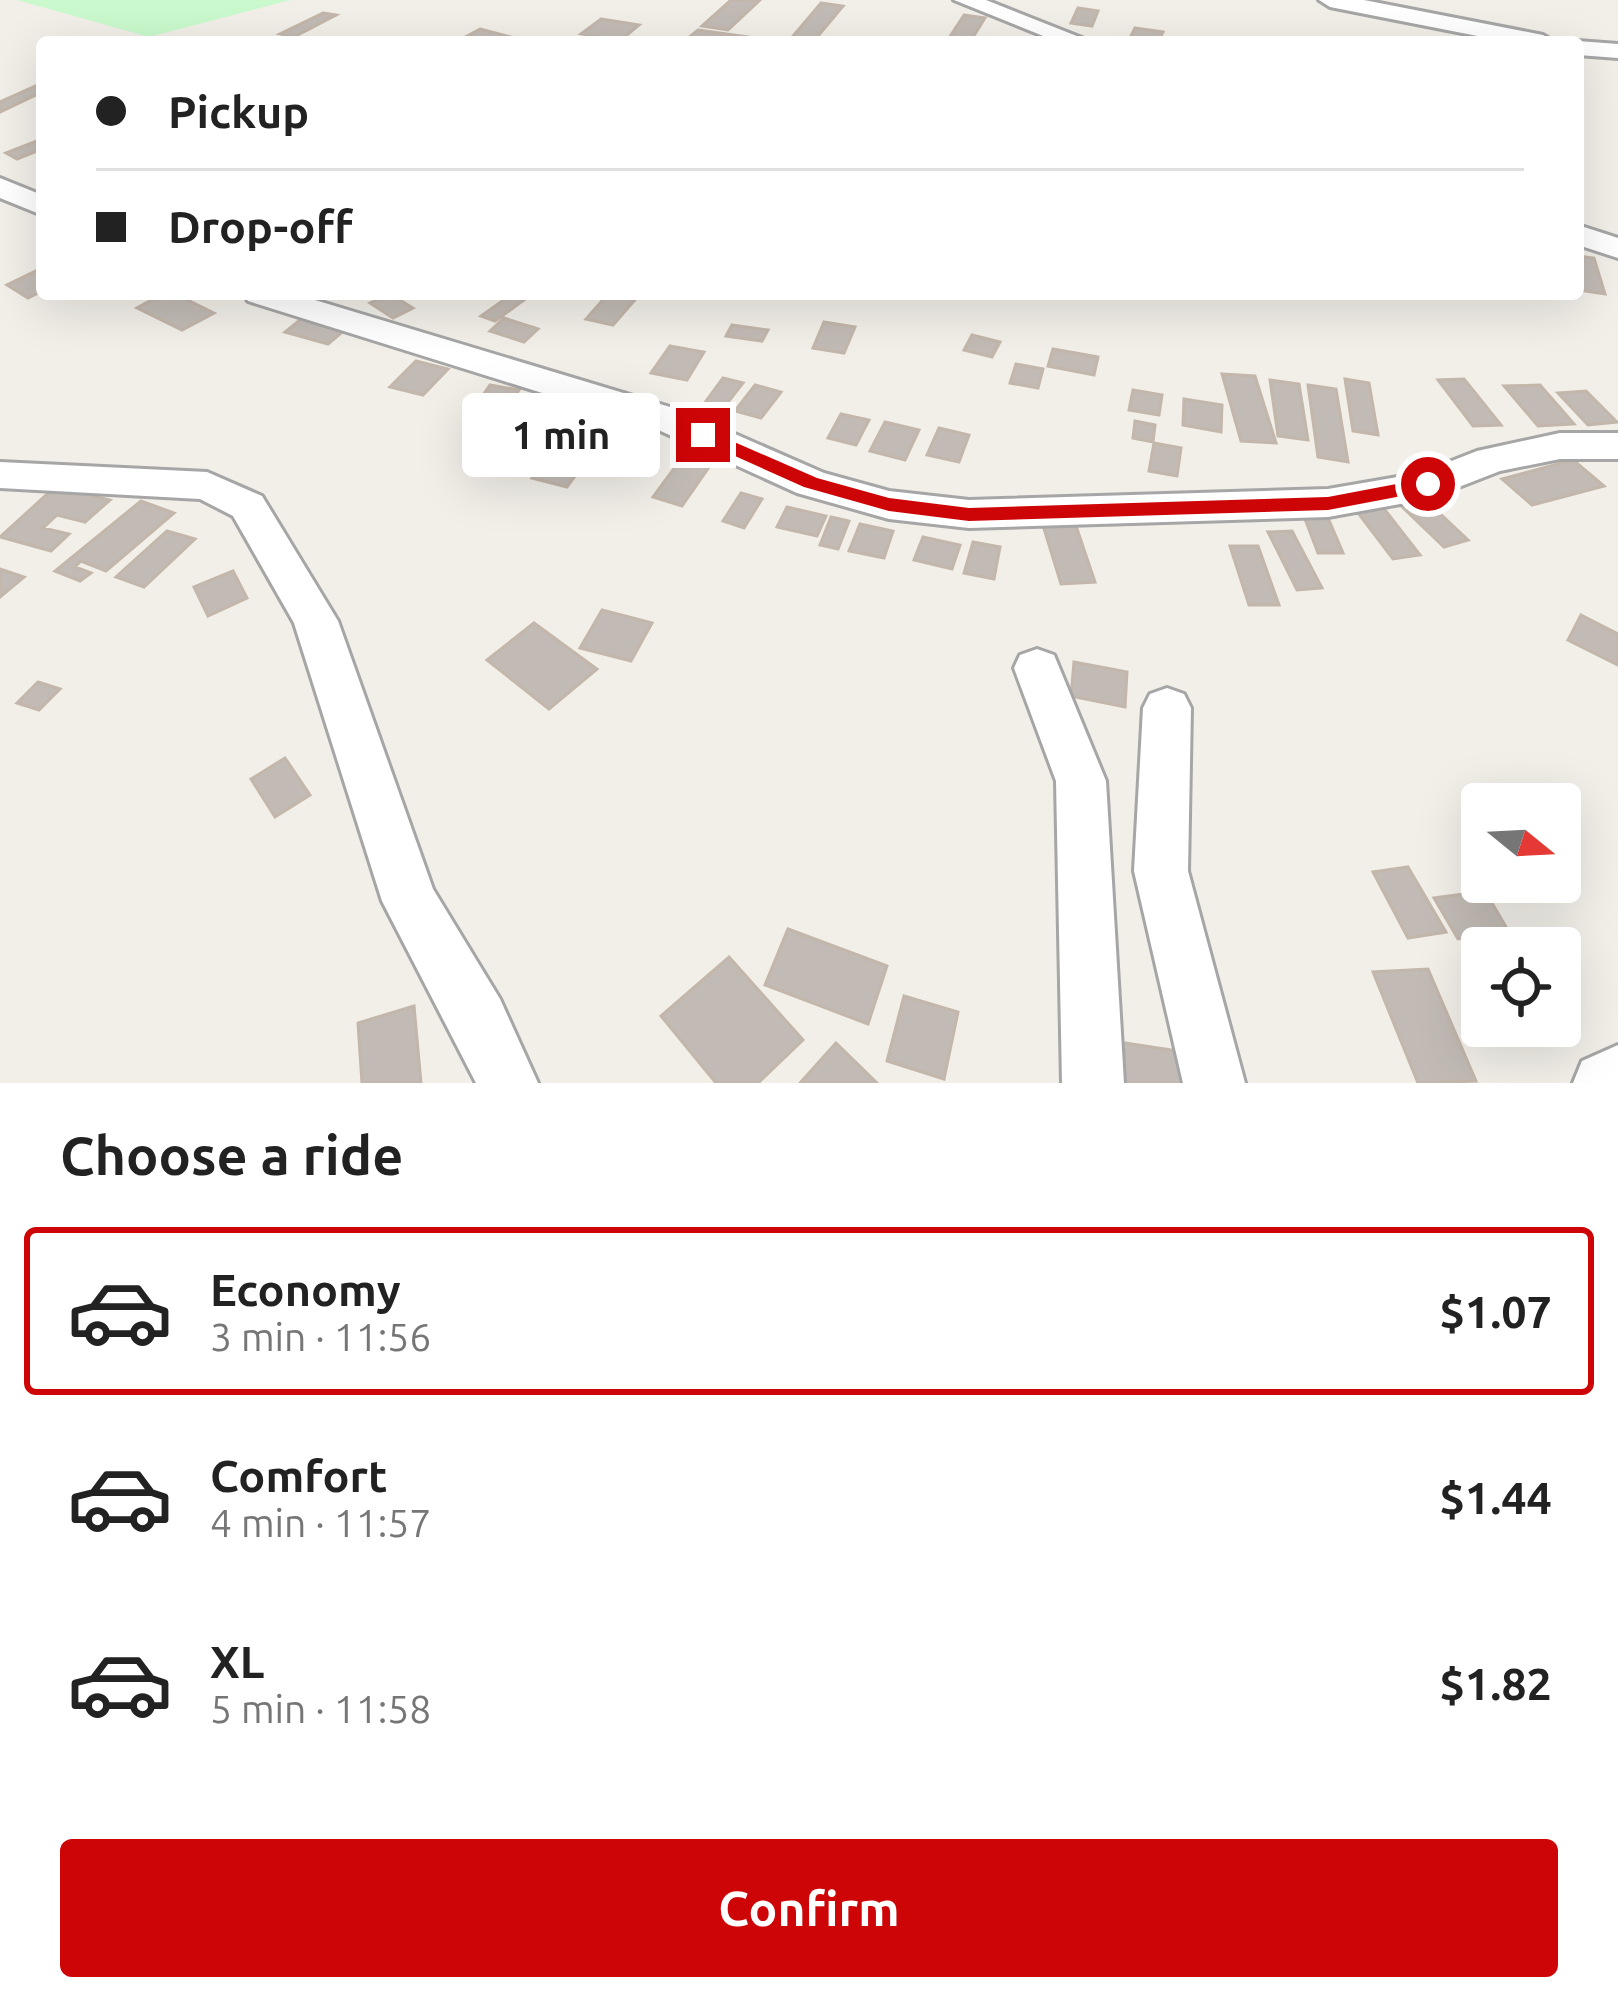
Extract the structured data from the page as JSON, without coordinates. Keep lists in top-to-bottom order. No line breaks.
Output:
{"north":"right","page":{"banner":["Pickup","Drop-off"],"bubble":"1 min","heading":"Choose a ride","list":[{"name":"Economy","note":"3 min · 11:56","value":"$1.07"},{"name":"Comfort","note":"4 min · 11:57","value":"$1.44"},{"name":"XL","note":"5 min · 11:58","value":"$1.82"}],"buttons":"Confirm"}}
